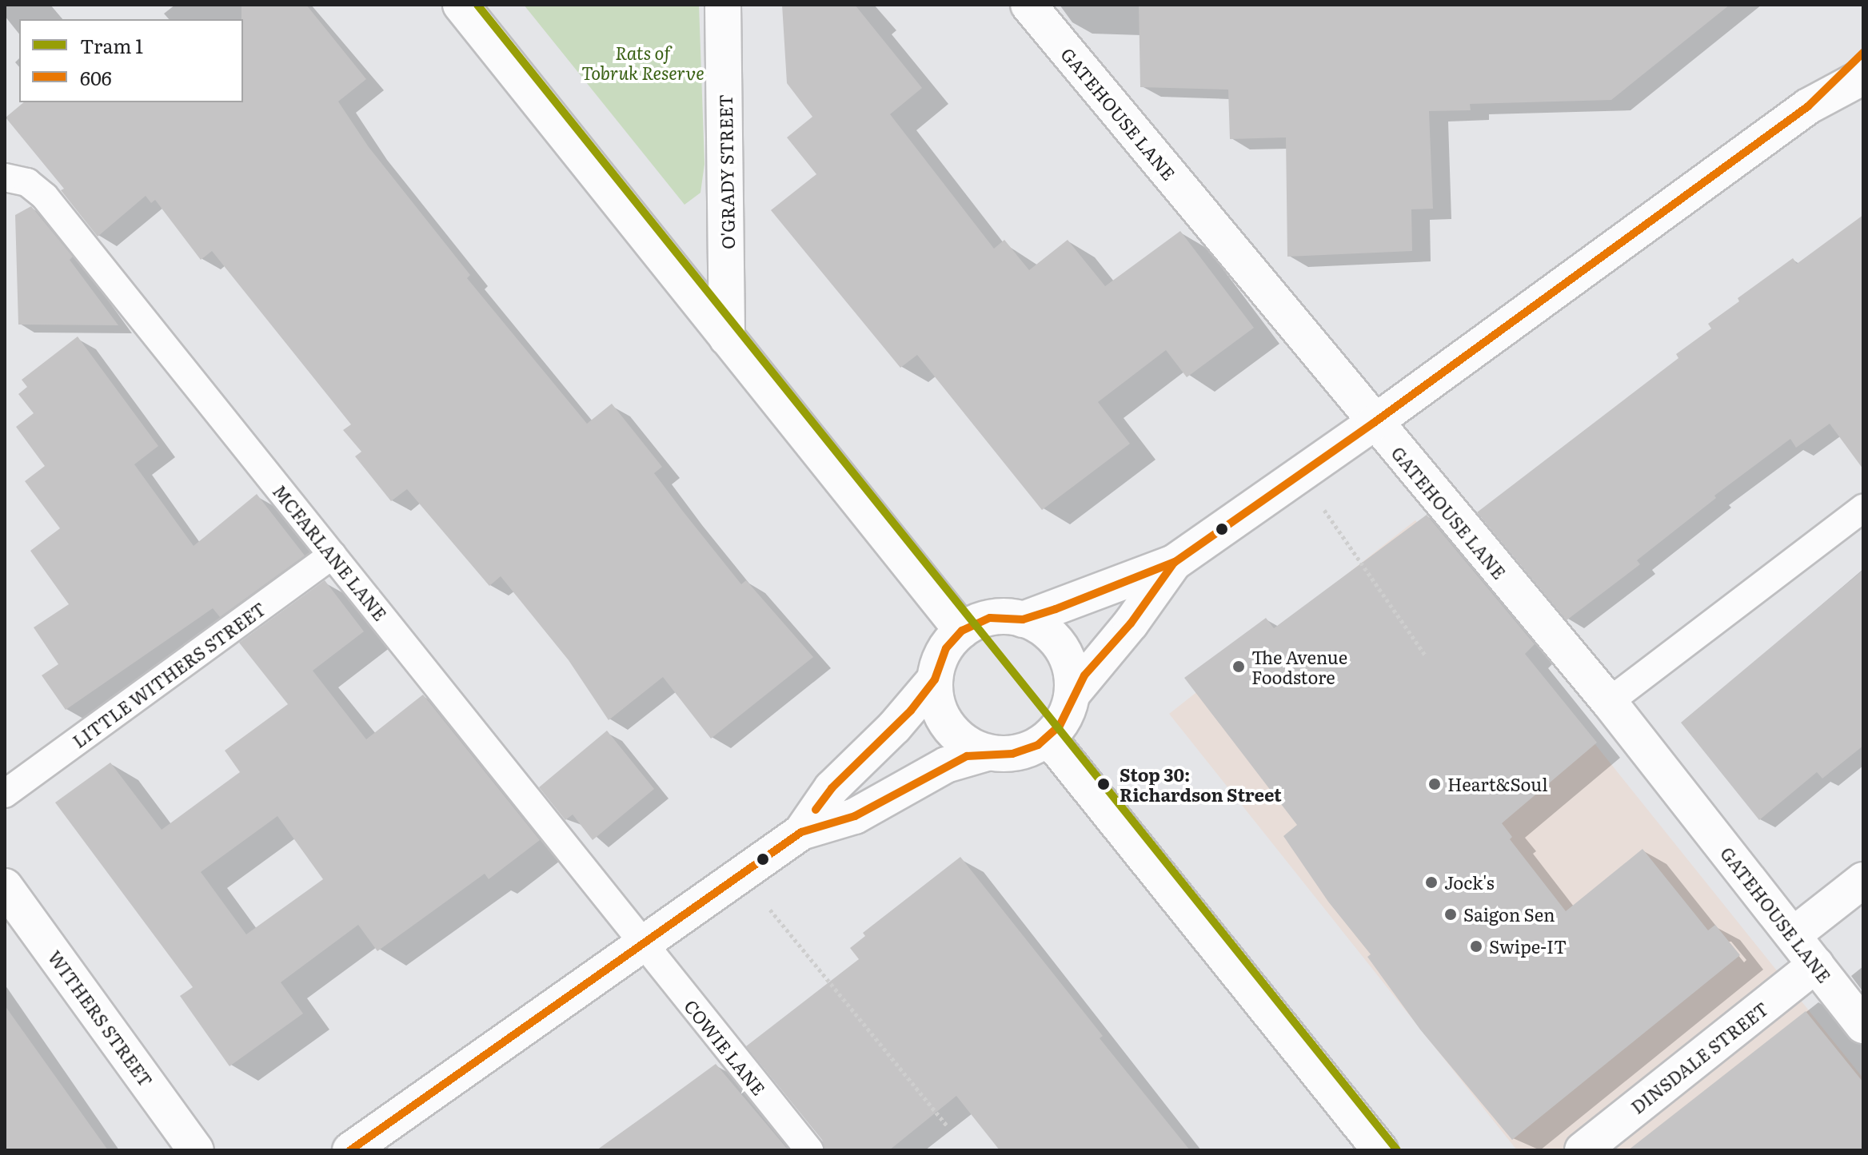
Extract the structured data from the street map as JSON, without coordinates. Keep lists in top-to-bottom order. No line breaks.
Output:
{"streets":{"street":["GATEHOUSE LANE","O'GRADY STREET","WITHERS STREET","DINSDALE STREET"],"lane":["MCFARLANE LANE","LITTLE WITHERS STREET","COWIE LANE"]},"crossings":[["GATEHOUSE LANE","DINSDALE STREET"],["MCFARLANE LANE","LITTLE WITHERS STREET"],["MCFARLANE LANE","COWIE LANE"]],"parks":["Rats of Tobruk Reserve"],"places":["The Avenue Foodstore","Stop 30: Richardson Street","Heart&Soul","Jock's","Saigon Sen","Swipe-IT"],"lines":["tram line 1","transit line 606"],"legend":["Tram 1","606"]}
